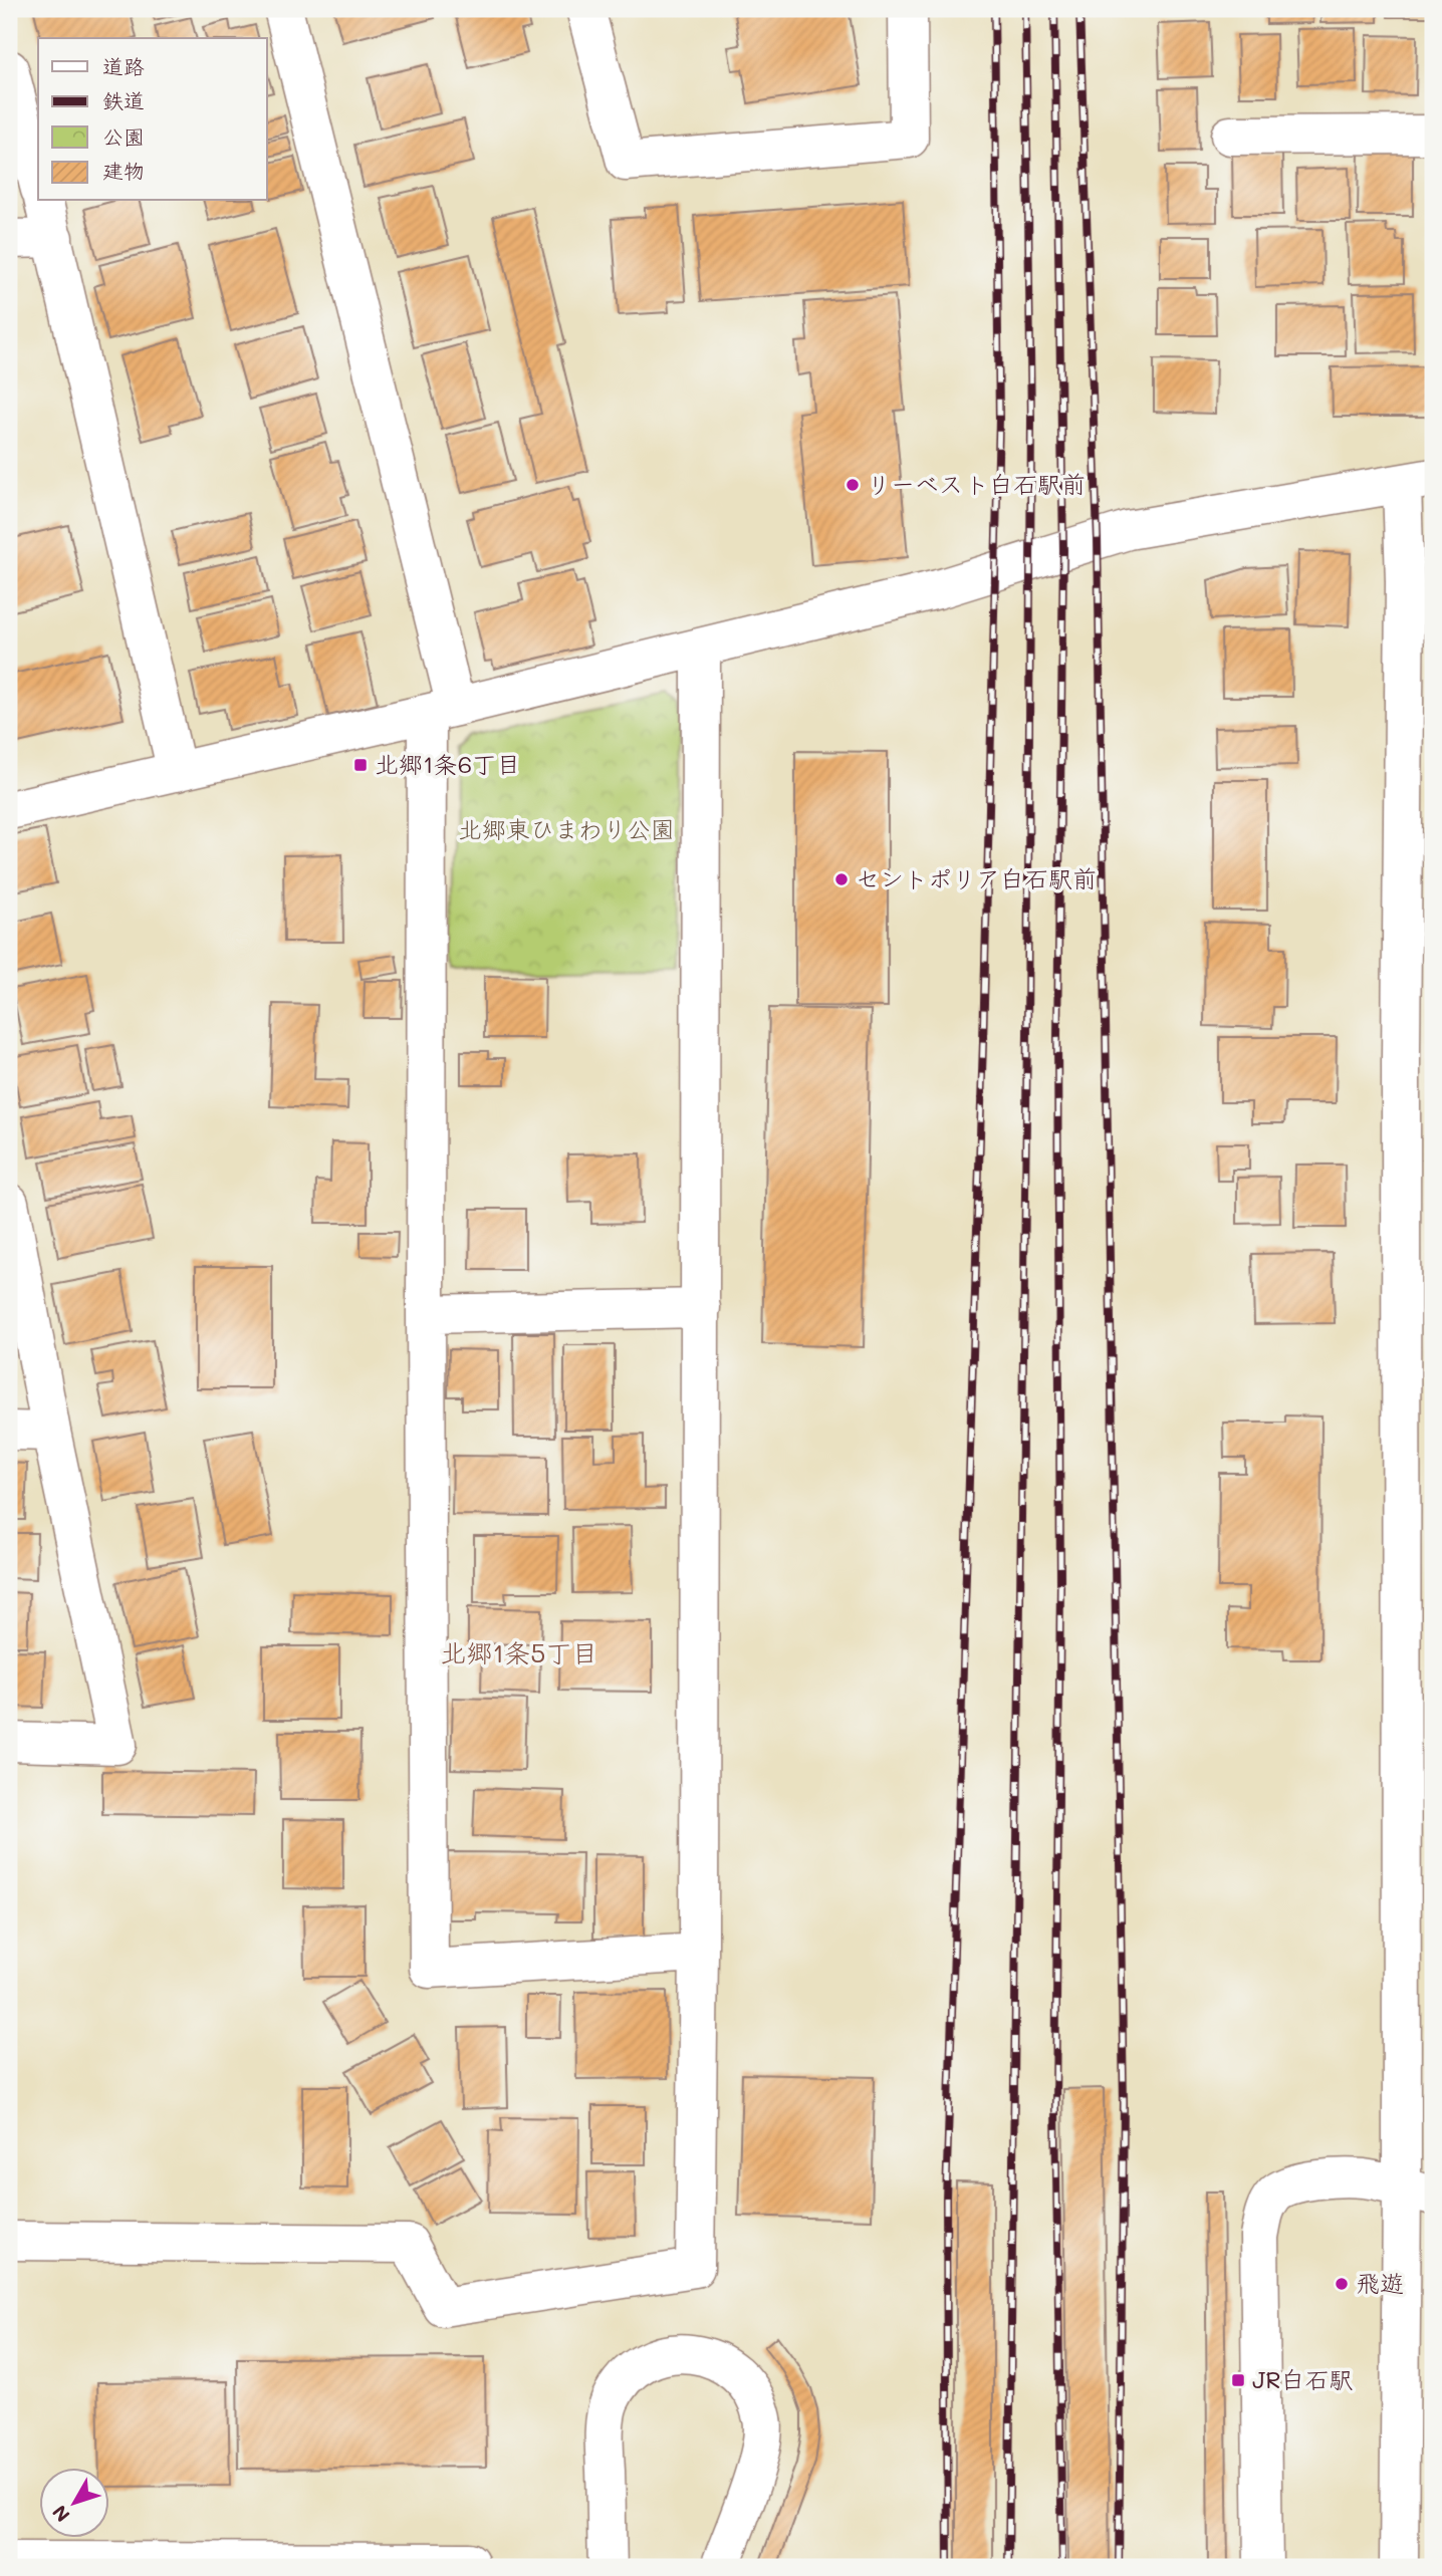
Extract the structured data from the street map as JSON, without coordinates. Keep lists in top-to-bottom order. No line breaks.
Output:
{"districts":["北郷1条5丁目"],"parks":["北郷東ひまわり公園"],"places":{"other":["リーベスト白石駅前","セントポリア白石駅前","飛遊"],"transit":["北郷1条6丁目","JR白石駅"]},"legend":["道路","鉄道","公園","建物"],"north":"bottom left"}
